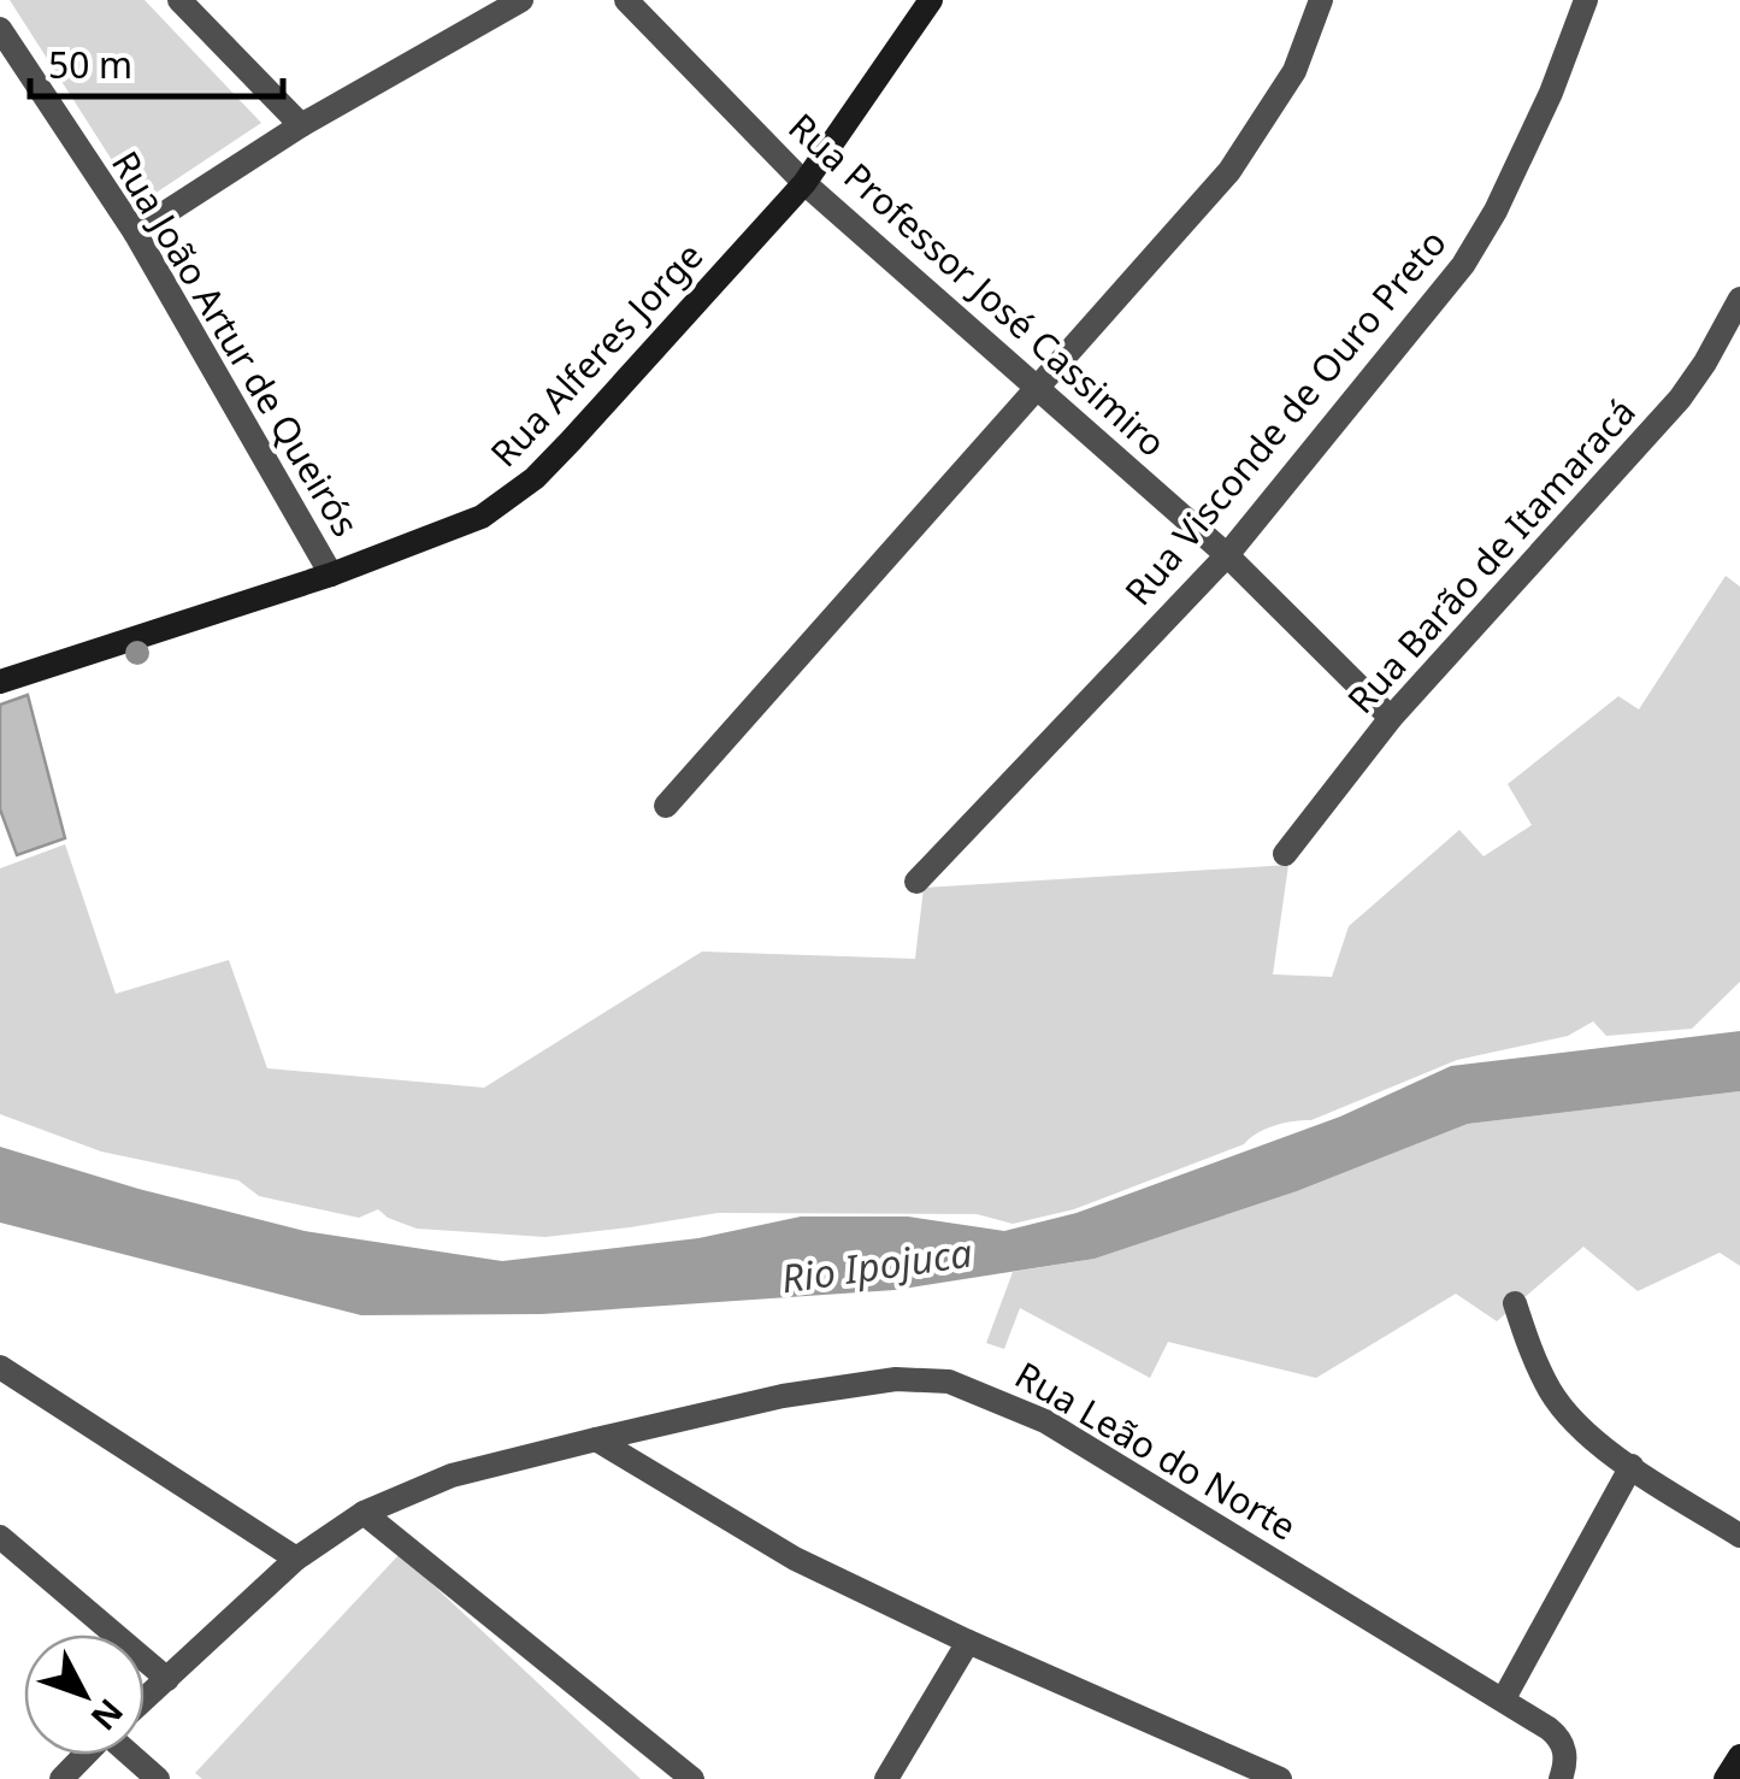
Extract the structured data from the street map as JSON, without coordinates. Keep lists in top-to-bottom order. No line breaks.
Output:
{"streets":{"street":["Rua Professor José Cassimiro","Rua João Artur de Queirós","Rua Alferes Jorge","Rua Visconde de Ouro Preto","Rua Barão de Itamaracá","Rua Leão do Norte"]},"crossings":[["Rua Professor José Cassimiro","Rua Alferes Jorge"],["Rua Professor José Cassimiro","Rua Visconde de Ouro Preto"],["Rua Professor José Cassimiro","Rua Barão de Itamaracá"],["Rua João Artur de Queirós","Rua Alferes Jorge"]],"water":["Rio Ipojuca"],"scale_bar":"50 m","north":"bottom right"}
